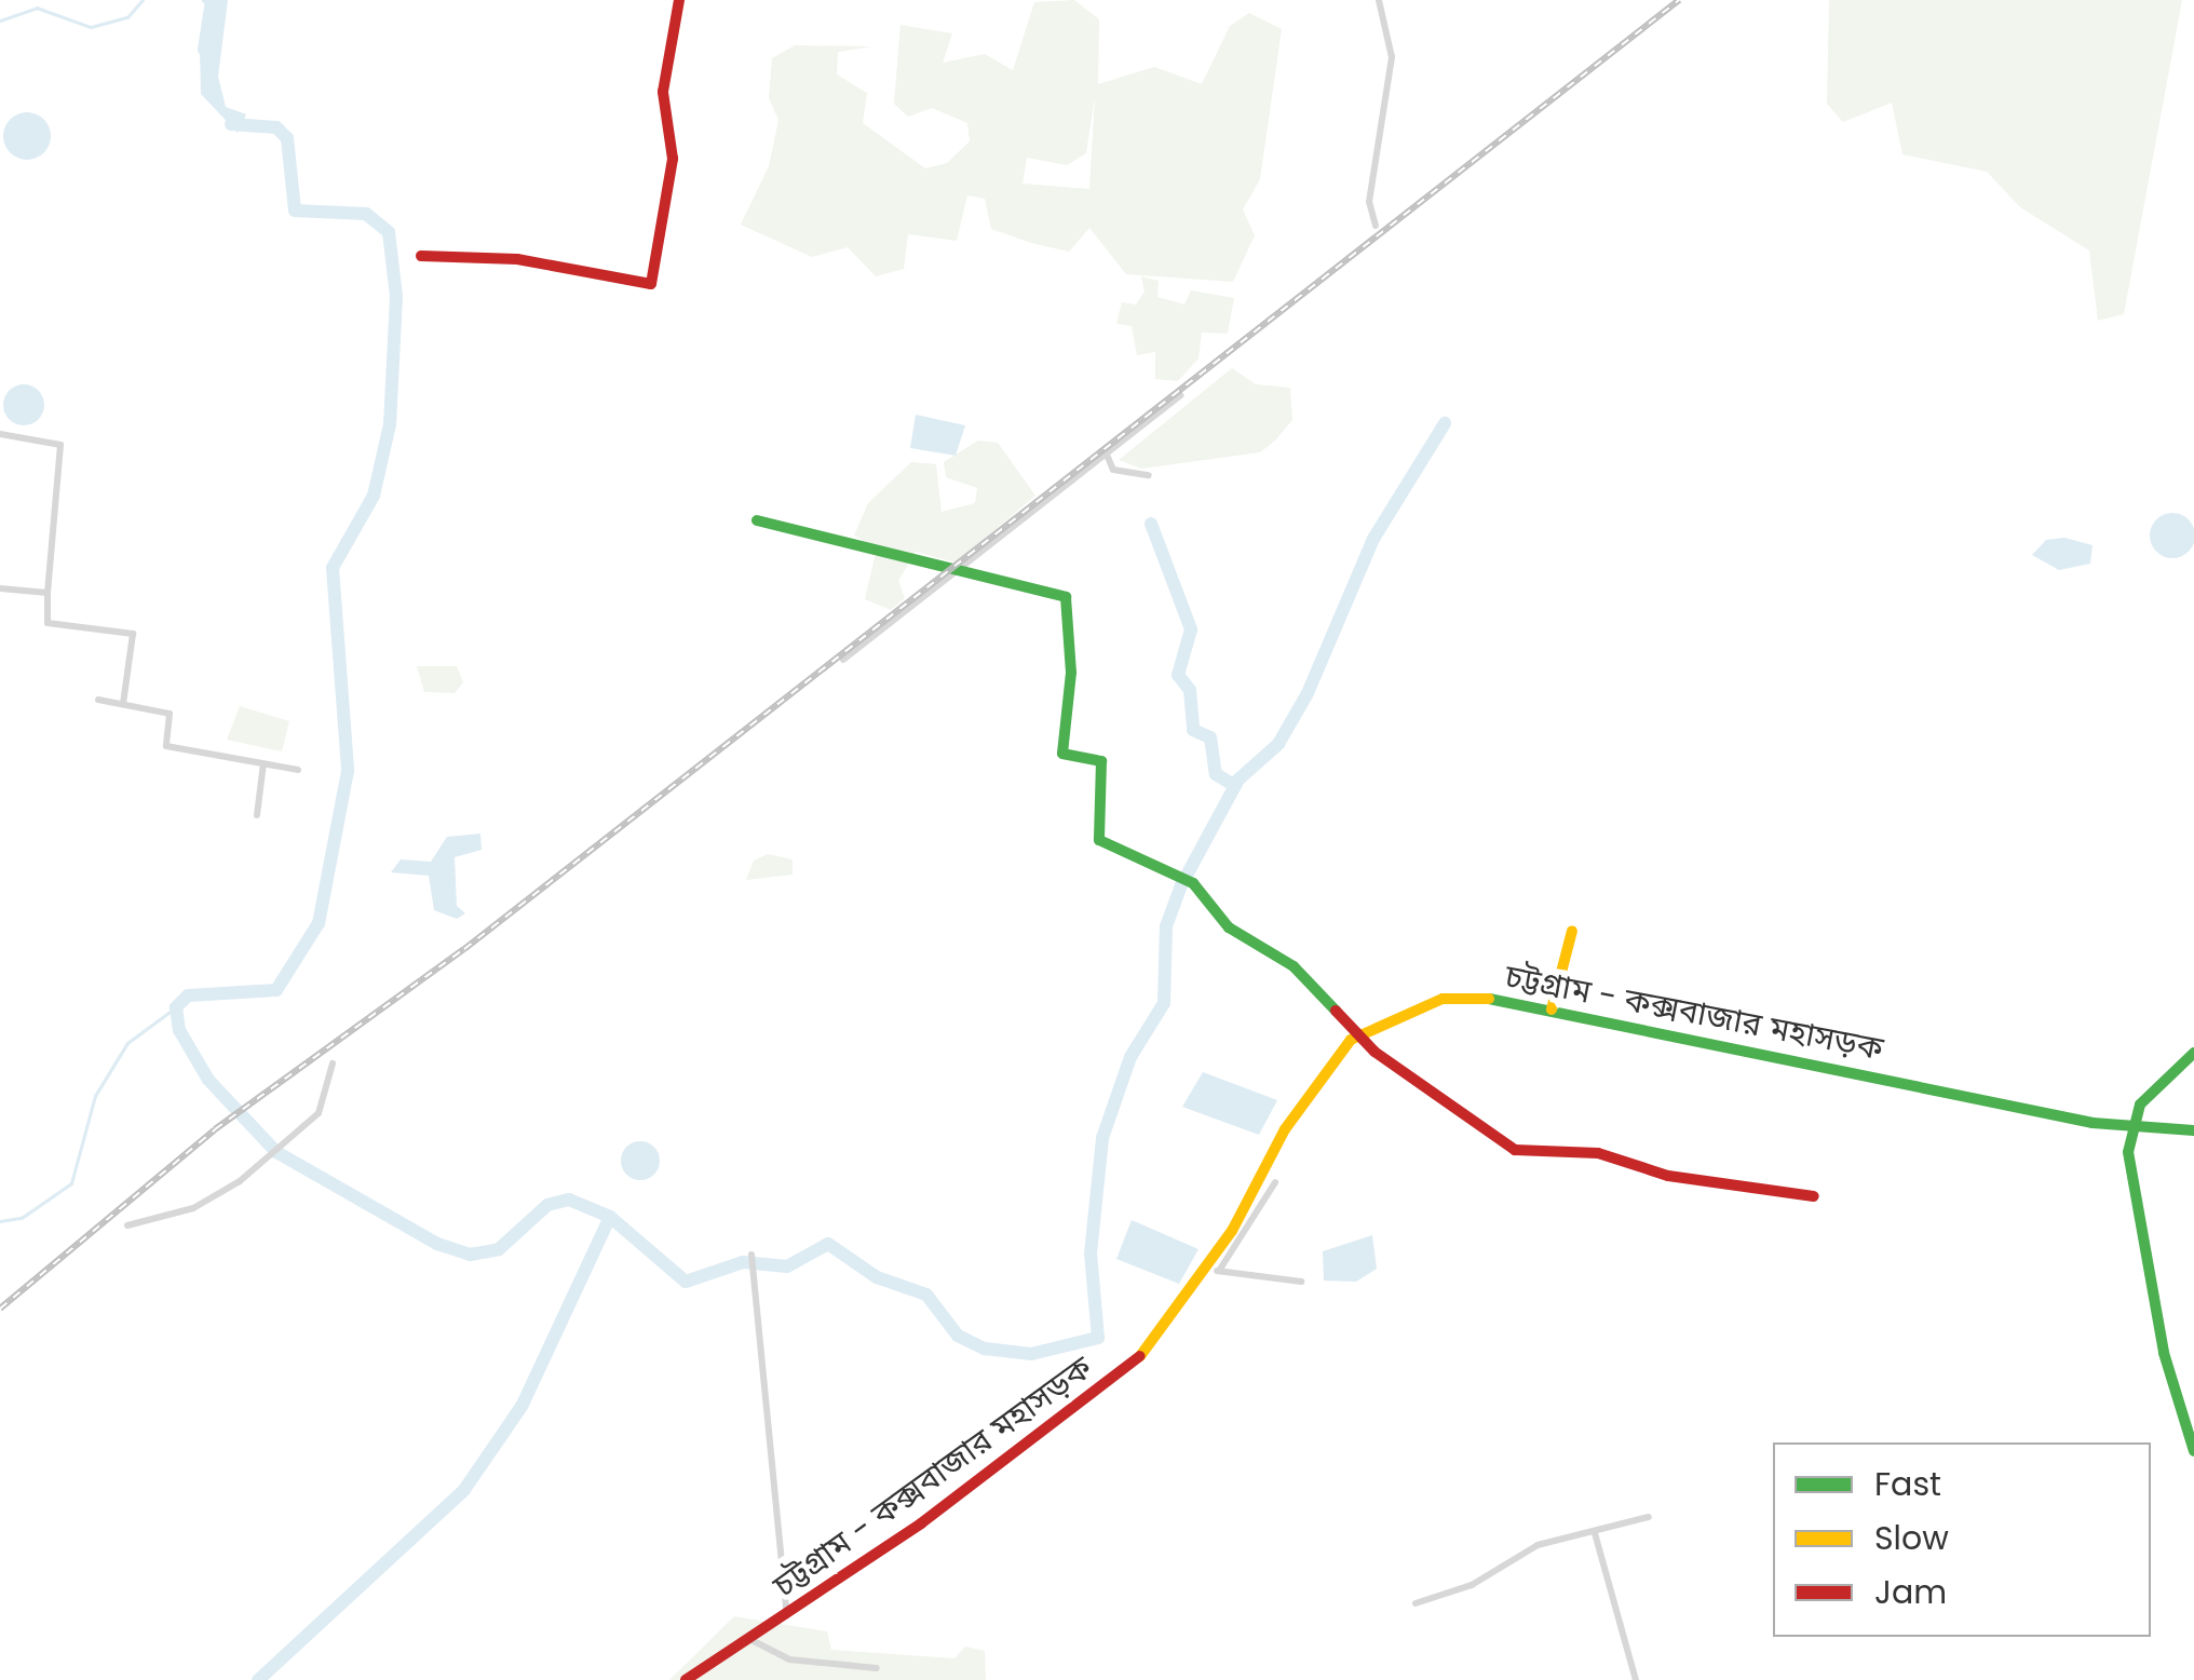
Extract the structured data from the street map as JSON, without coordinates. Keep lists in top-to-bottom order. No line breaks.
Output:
{"streets":{"main road":["চট্টগ্রাম - কক্সবাজার মহাসড়ক"]},"legend":["Fast","Slow","Jam"]}
